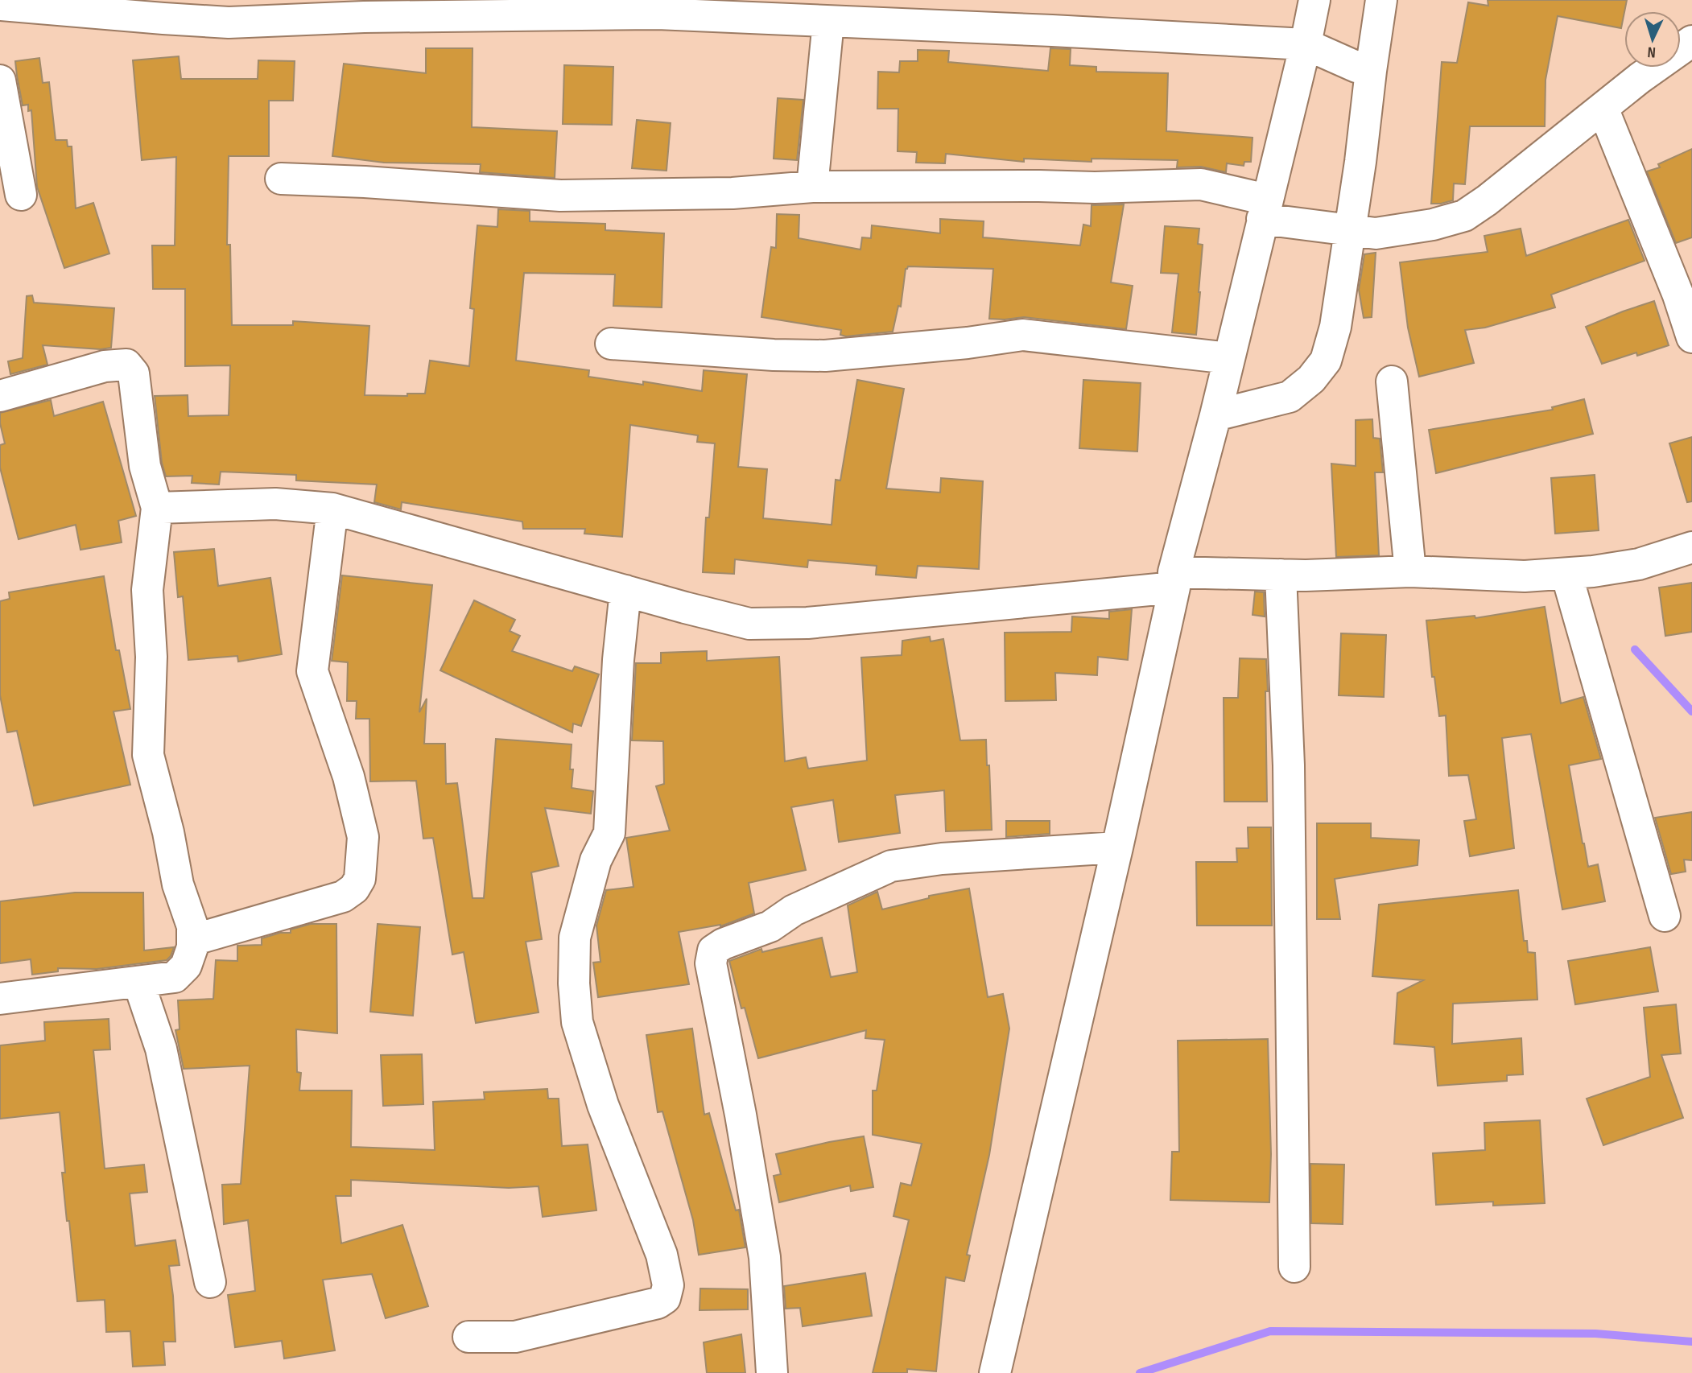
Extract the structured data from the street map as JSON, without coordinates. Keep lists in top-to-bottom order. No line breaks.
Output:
{"north":"bottom"}
